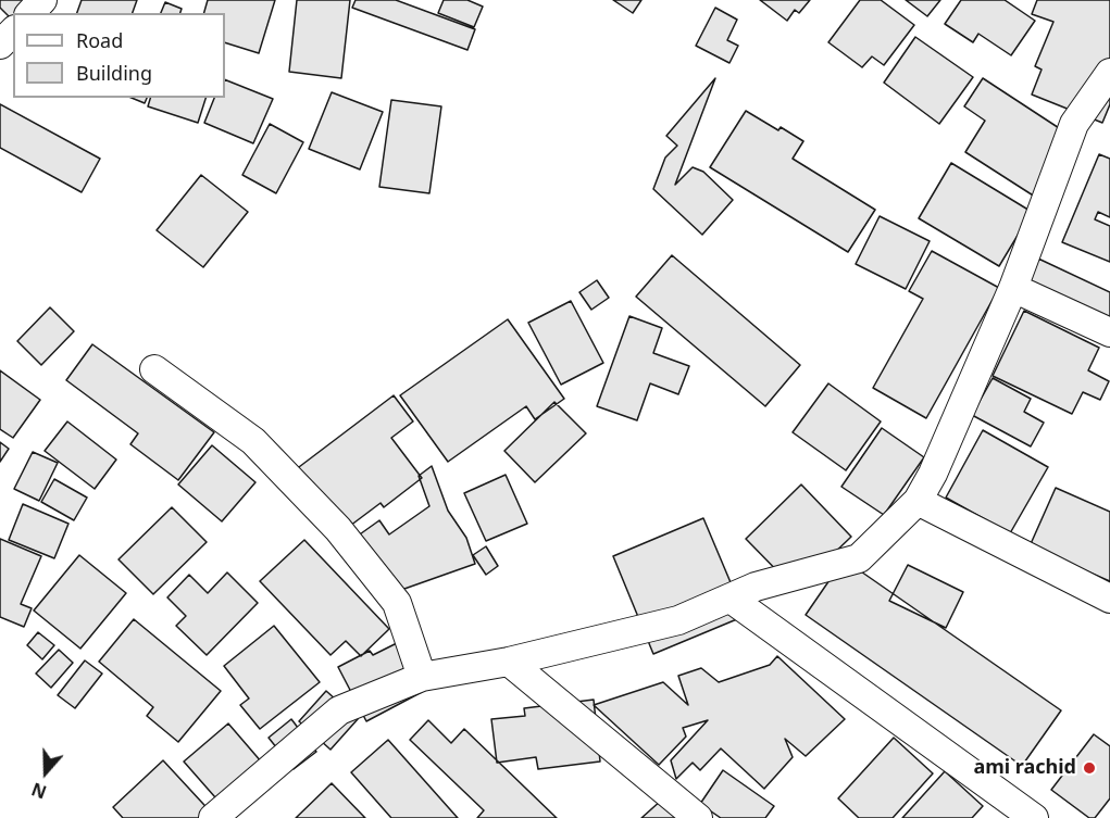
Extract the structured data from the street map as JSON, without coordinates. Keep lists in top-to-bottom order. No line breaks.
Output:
{"places":["ami rachid"],"legend":["Road","Building"],"north":"bottom"}
